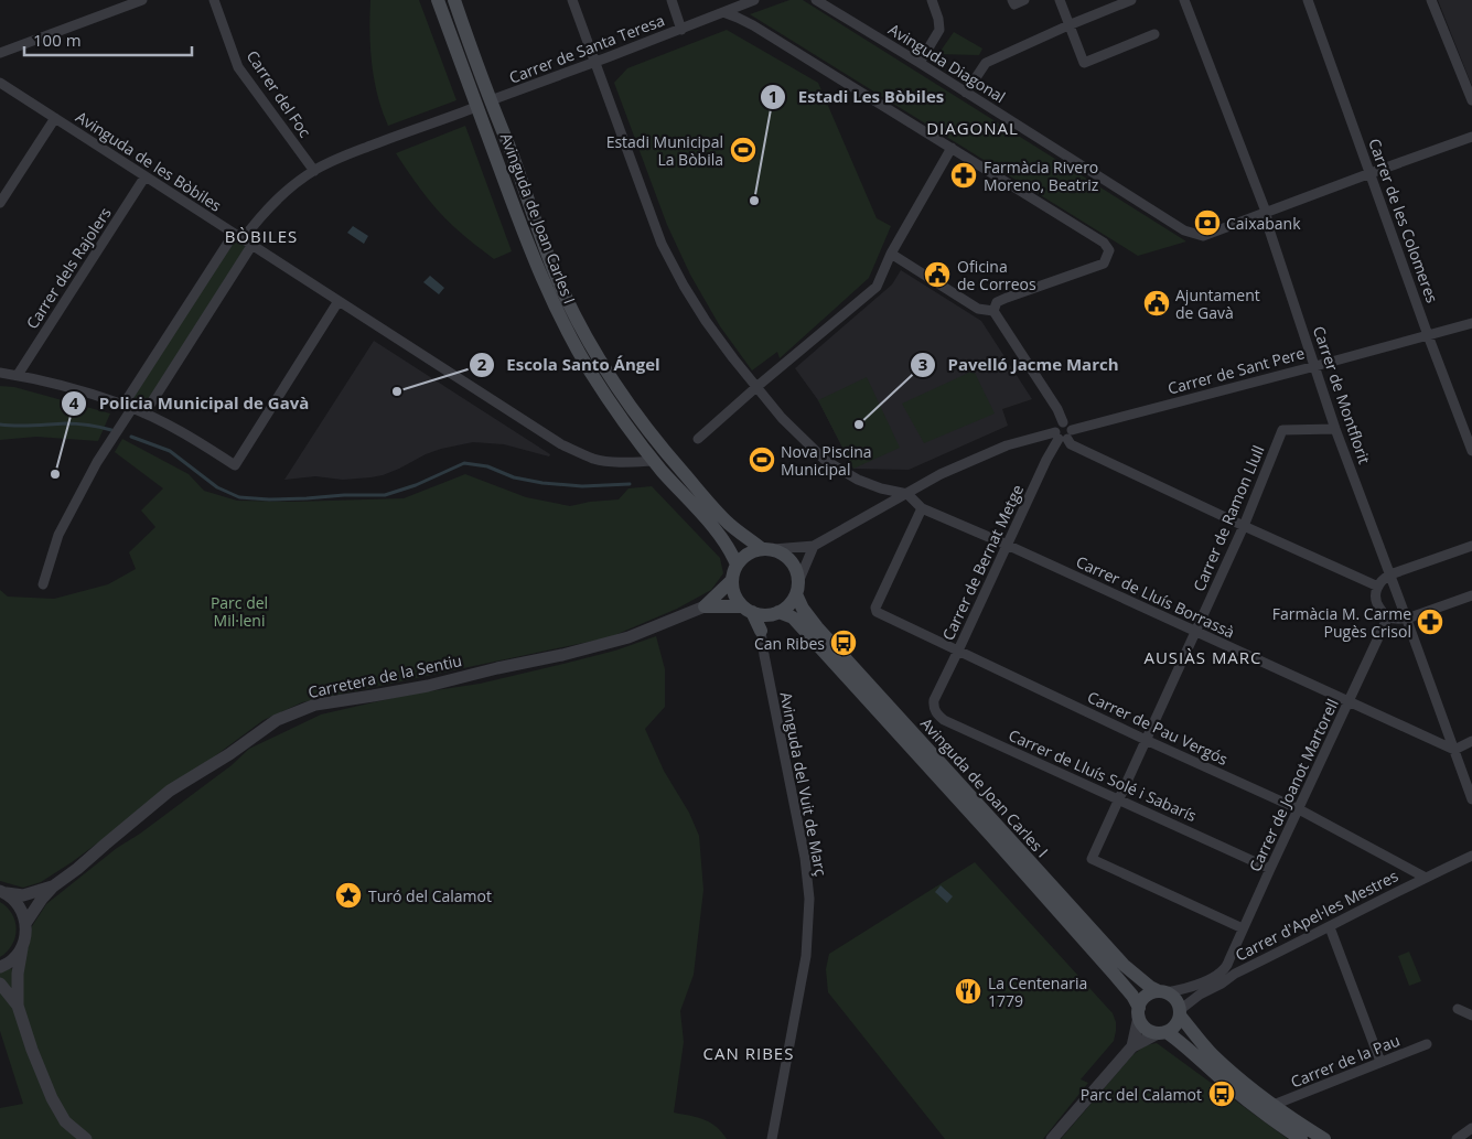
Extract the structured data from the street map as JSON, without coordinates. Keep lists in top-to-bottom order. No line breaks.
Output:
{"streets":{"main road":["Avinguda de Joan Carles I"],"street":["Carrer de Santa Teresa","Avinguda Diagonal","Carrer del Foc","Avinguda de les Bòbiles","Carrer de les Colomeres","Carrer dels Rajolers","Carrer de Sant Pere","Carrer de Montflorit","Carrer de Ramon Llull","Carrer de Bernat Metge","Carrer de Lluís Borrassà","Carretera de la Sentiu","Carrer de Pau Vergós","Carrer de Lluís Solé i Sabarís","Avinguda del Vuit de Març","Carrer de Joanot Martorell","Carrer d'Apel·les Mestres","Carrer de la Pau"]},"crossings":[["Carrer de Santa Teresa","Avinguda de Joan Carles I"],["Avinguda Diagonal","Carrer de Montflorit"],["Avinguda de les Bòbiles","Avinguda de Joan Carles I"],["Avinguda de les Bòbiles","Carrer dels Rajolers"],["Avinguda de Joan Carles I","Carrer d'Apel·les Mestres"],["Carrer de les Colomeres","Carrer de Sant Pere"],["Carrer de Sant Pere","Carrer de Montflorit"],["Carrer de Montflorit","Carrer de Ramon Llull"],["Carrer de Montflorit","Carrer de Lluís Borrassà"],["Carrer de Ramon Llull","Carrer de Lluís Borrassà"],["Carrer de Ramon Llull","Carrer de Pau Vergós"],["Carrer de Ramon Llull","Carrer de Lluís Solé i Sabarís"],["Carrer de Ramon Llull","Carrer de Joanot Martorell"],["Carrer de Bernat Metge","Carrer de Lluís Borrassà"],["Carrer de Bernat Metge","Carrer de Pau Vergós"],["Carrer de Bernat Metge","Carrer de Lluís Solé i Sabarís"],["Carrer de Lluís Borrassà","Carrer de Pau Vergós"],["Carrer de Lluís Borrassà","Carrer de Joanot Martorell"],["Carrer de Pau Vergós","Carrer de Joanot Martorell"],["Carrer de Pau Vergós","Carrer d'Apel·les Mestres"],["Carrer de Lluís Solé i Sabarís","Carrer de Joanot Martorell"],["Carrer de Joanot Martorell","Carrer d'Apel·les Mestres"]],"districts":["DIAGONAL","BÒBILES","AUSIÀS MARC","CAN RIBES"],"parks":["Parc del Mil·leni"],"places":{"sports":["Estadi Municipal La Bòbila","Nova Piscina Municipal"],"pharmacy":["Farmàcia Rivero Moreno, Beatriz","Farmàcia M. Carme Pugès Crisol"],"other":["Estadi Les Bòbiles","Escola Santo Ángel","Pavelló Jacme March","Policia Municipal de Gavà"],"bank":["Caixabank"],"public building":["Oficina de Correos","Ajuntament de Gavà"],"bus stop":["Can Ribes","Parc del Calamot"],"place":["Turó del Calamot"],"restaurant":["La Centenaria 1779"]},"scale_bar":"100 m"}
